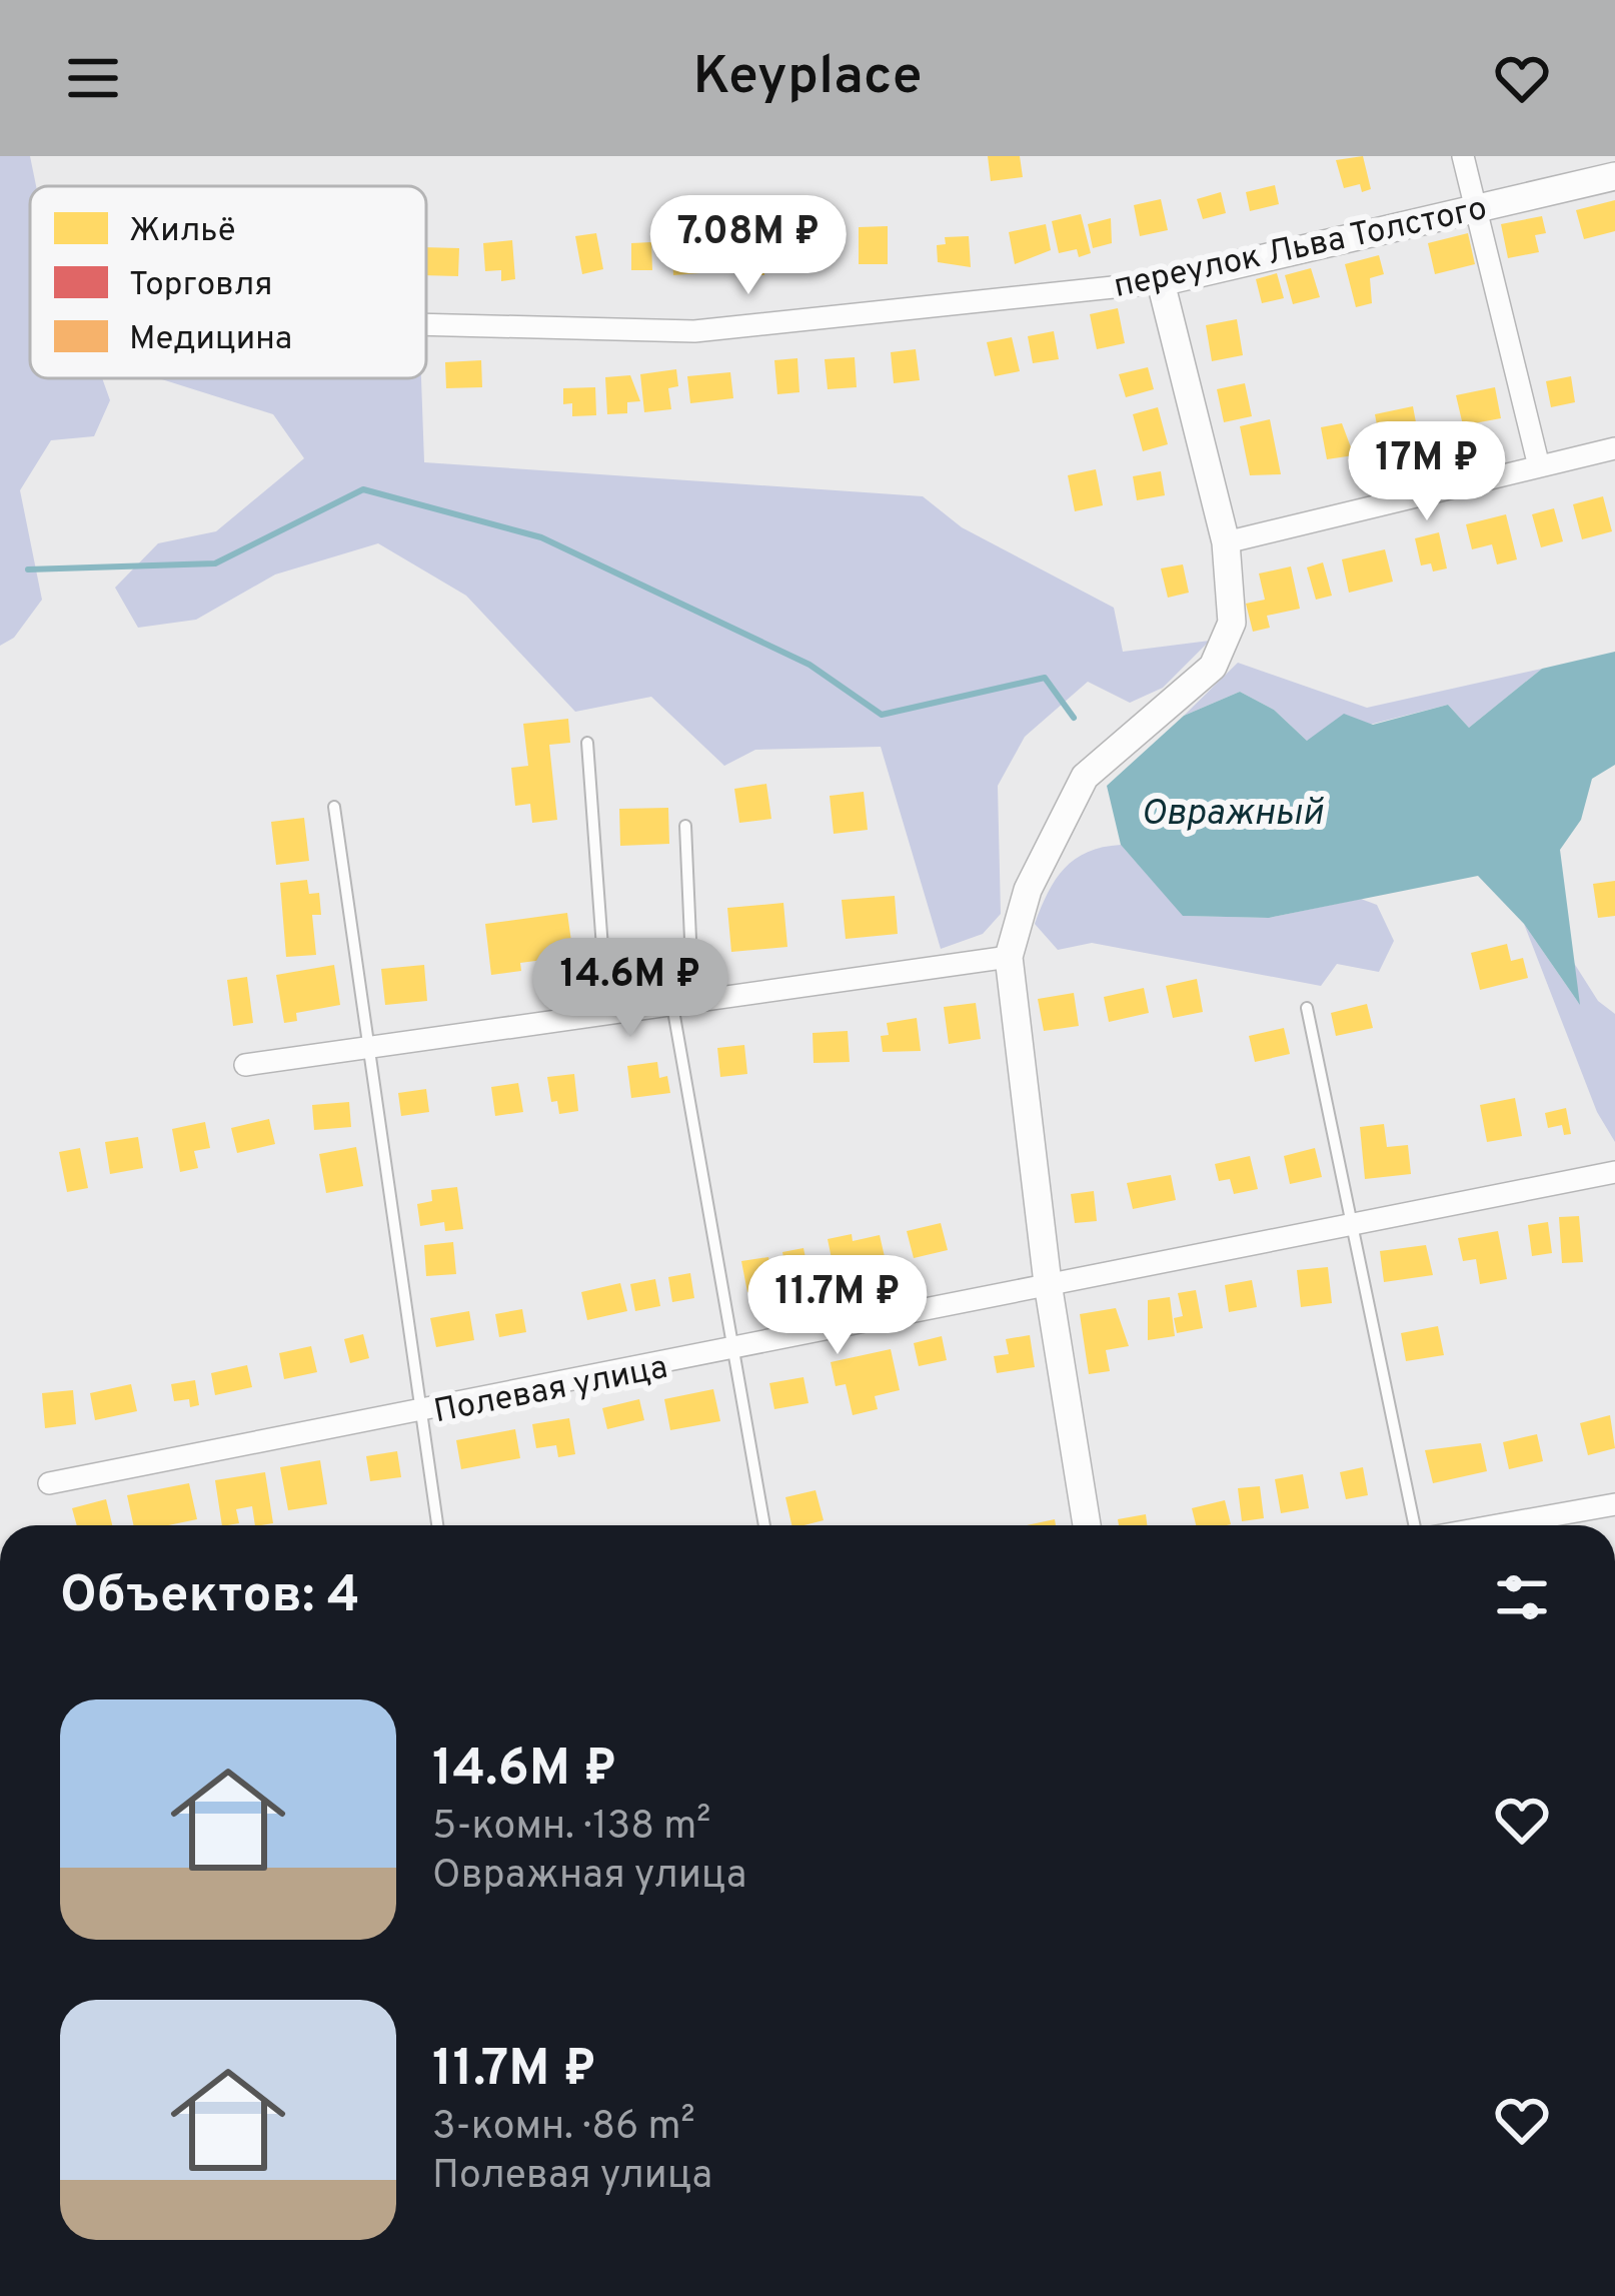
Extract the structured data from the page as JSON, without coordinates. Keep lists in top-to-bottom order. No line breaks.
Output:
{"streets":{"street":["переулок Льва Толстого","Полевая улица"]},"water":["Овражный"],"legend":["Жильё","Торговля","Медицина"],"page":{"header":"Keyplace","price":["7.08M ₽","17M ₽","14.6M ₽","11.7M ₽"],"heading":"Объектов: 4","list":[{"name":"14.6M ₽","note":"5-комн. · 138 m² · Овражная улица"},{"name":"11.7M ₽","note":"3-комн. · 86 m² · Полевая улица"}]}}
